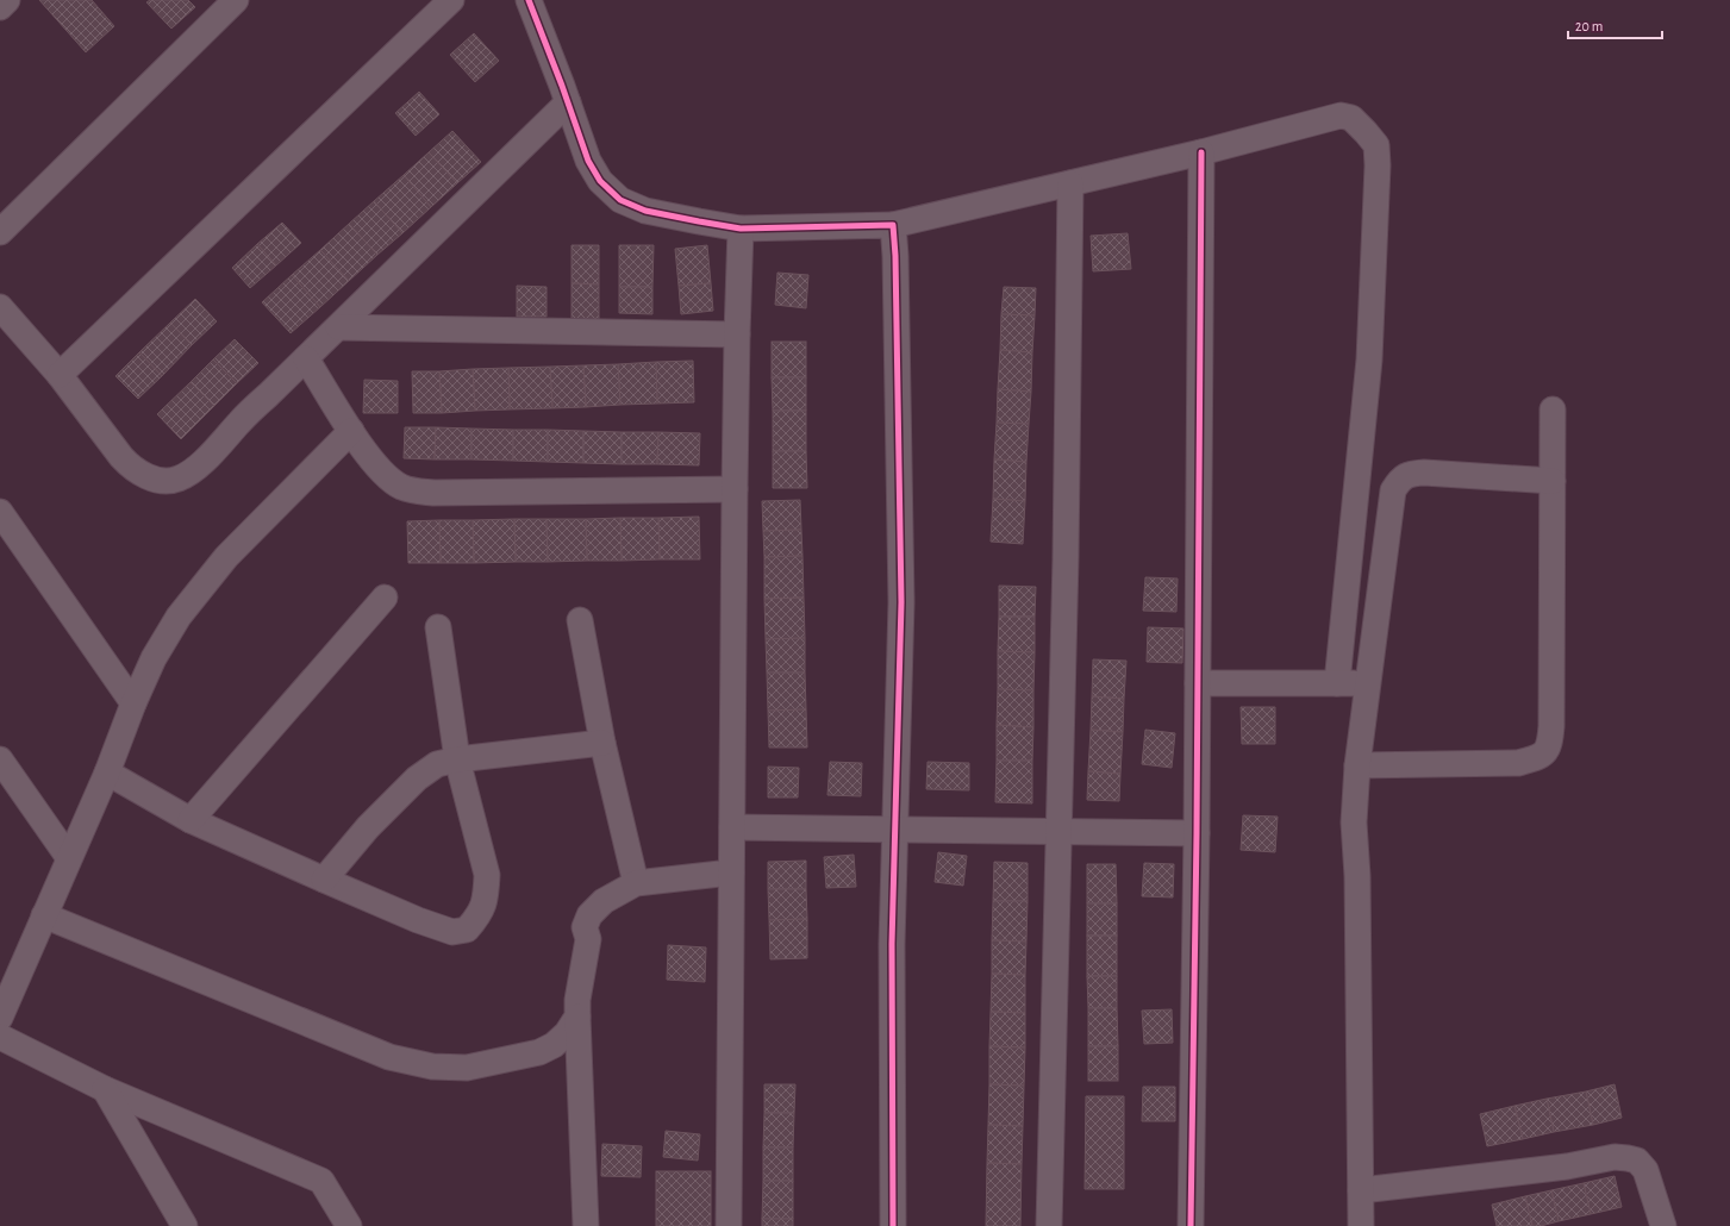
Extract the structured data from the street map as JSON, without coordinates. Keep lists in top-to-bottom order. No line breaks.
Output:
{"scale_bar":"20 m"}
